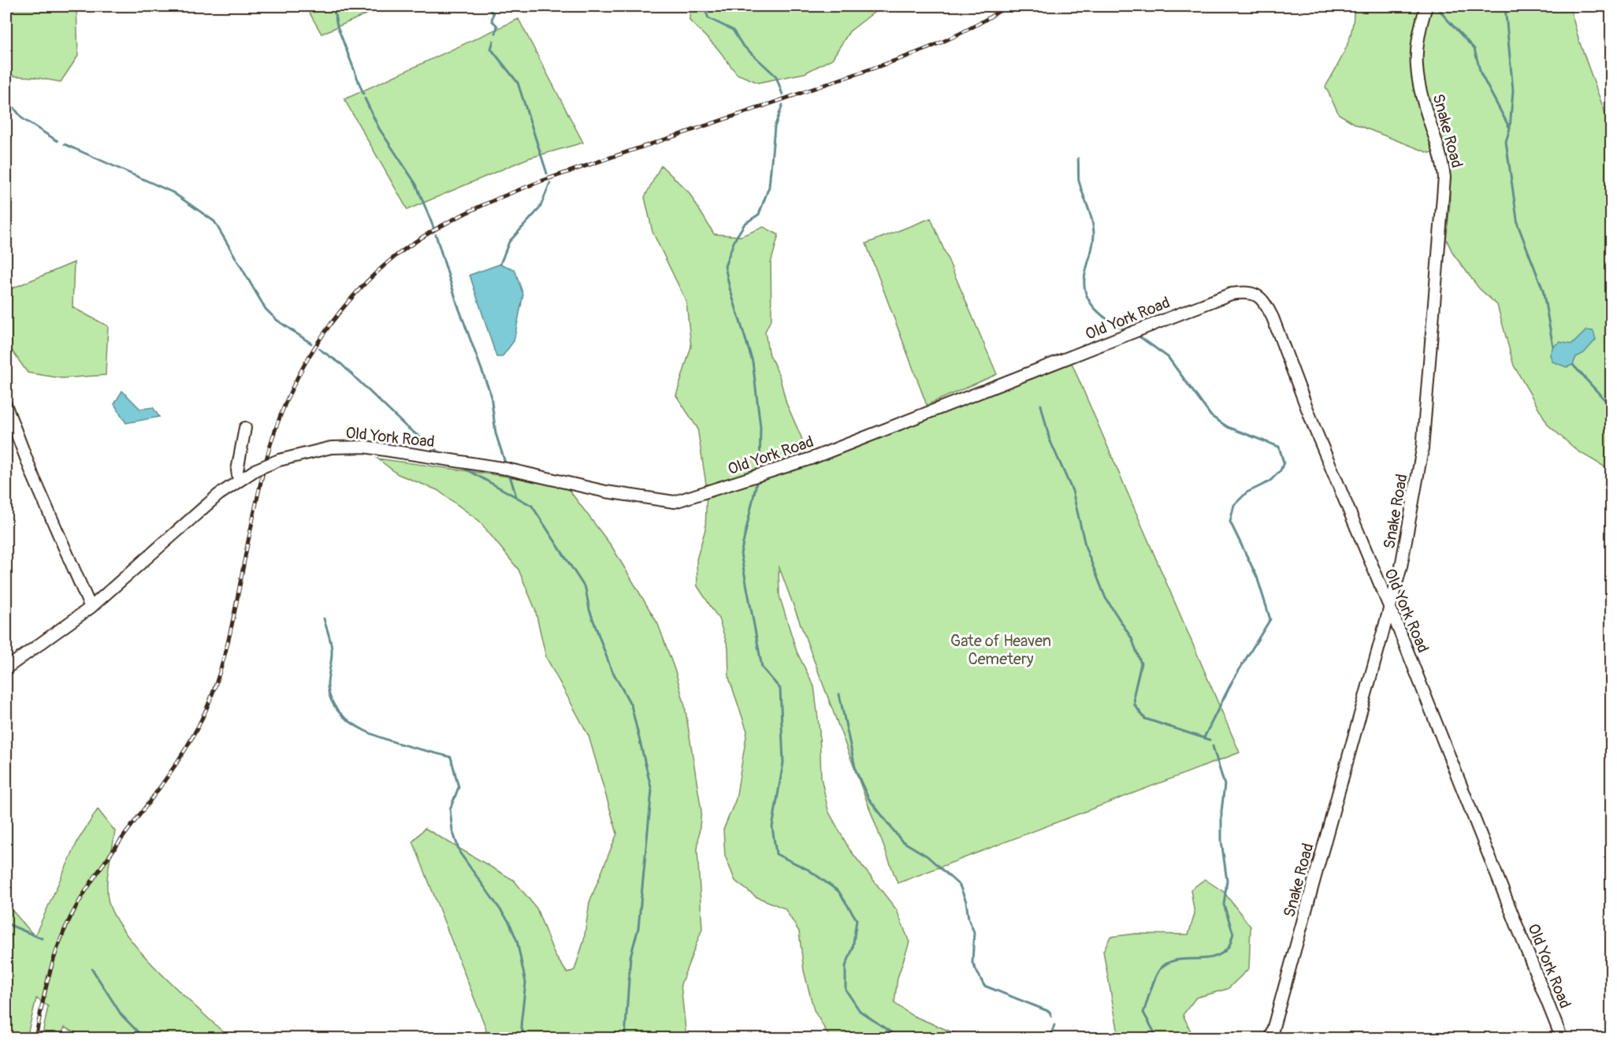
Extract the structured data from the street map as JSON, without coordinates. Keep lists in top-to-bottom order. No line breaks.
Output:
{"streets":{"street":["Snake Road","Old York Road"]},"crossings":[["Snake Road","Old York Road"]],"parks":["Gate of Heaven Cemetery"]}
